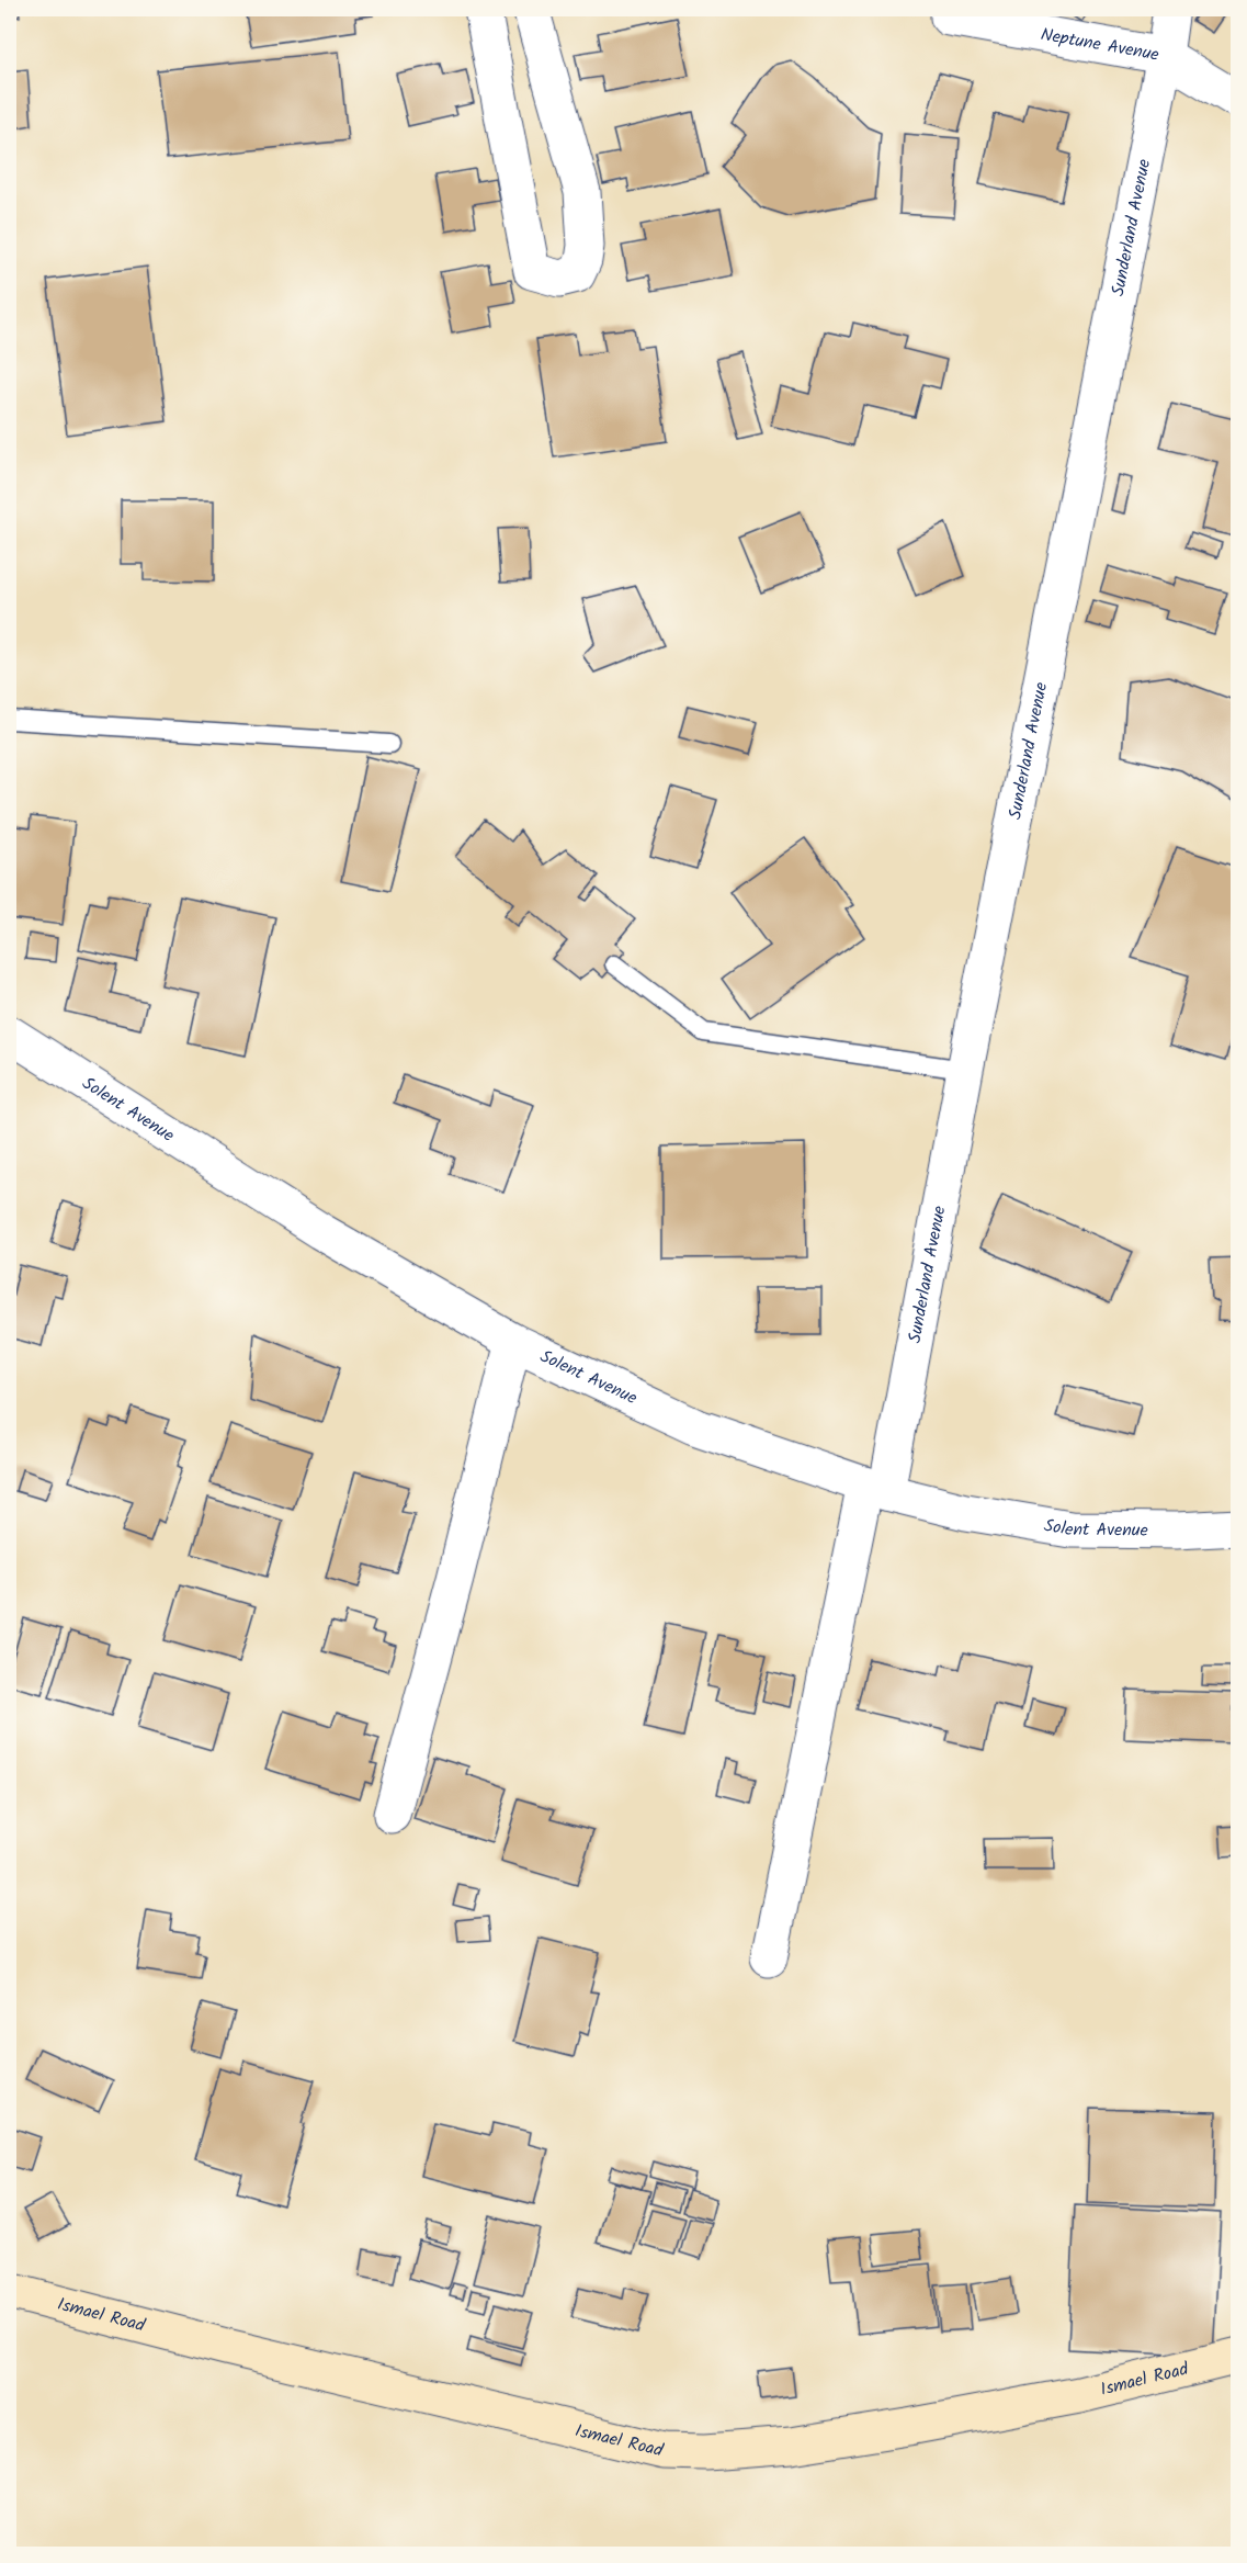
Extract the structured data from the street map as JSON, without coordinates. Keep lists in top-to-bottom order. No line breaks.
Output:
{"streets":{"street":["Neptune Avenue","Sunderland Avenue","Solent Avenue","Ismael Road"]},"crossings":[["Neptune Avenue","Sunderland Avenue"],["Sunderland Avenue","Solent Avenue"]]}
